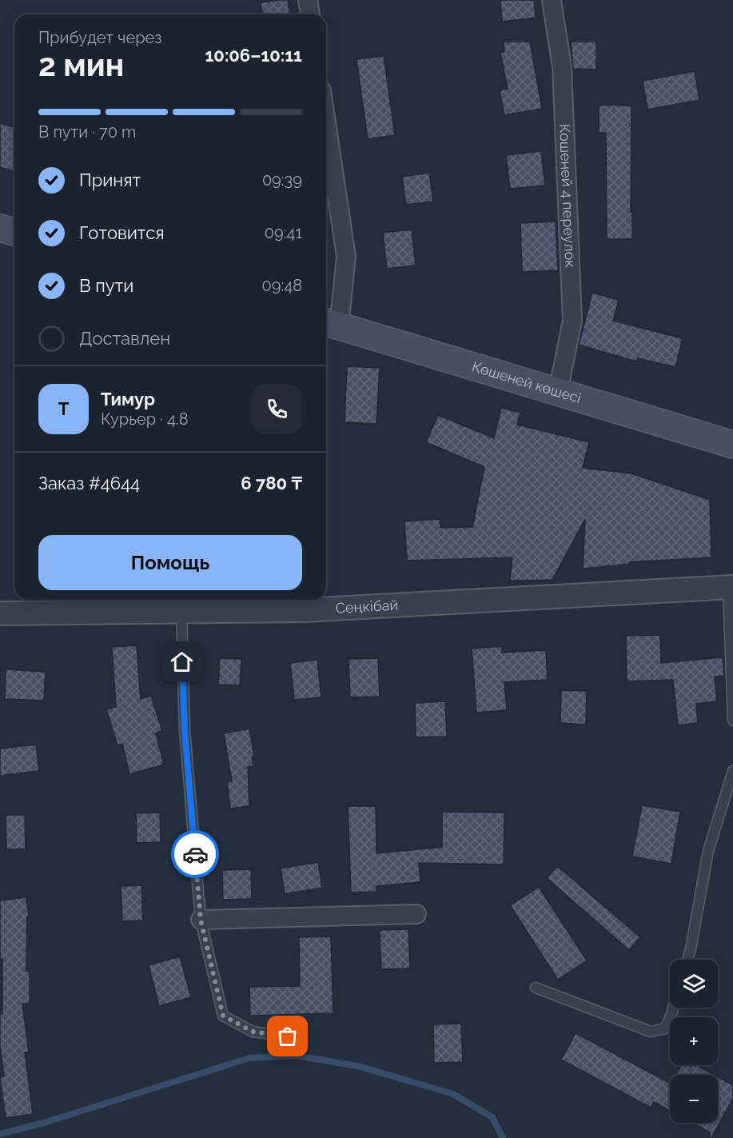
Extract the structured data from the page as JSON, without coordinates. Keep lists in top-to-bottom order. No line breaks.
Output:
{"streets":{"main road":["Көшеней көшесі"],"street":["Кошеней 4 переулок","Сеңкібай"]},"crossings":[["Кошеней 4 переулок","Көшеней көшесі"]],"page":{"heading":["2 мин","Прибудет через","10:06–10:11"],"panel":["Тимур","Курьер · 4.8","Заказ #4644","6 780 ₸"],"bar":"В пути · 70 m","list":[["Принят","09:39"],["Готовится","09:41"],["В пути","09:48"],"Доставлен"],"round":"Т","buttons":"Помощь","map_buttons":["+","−"]}}
